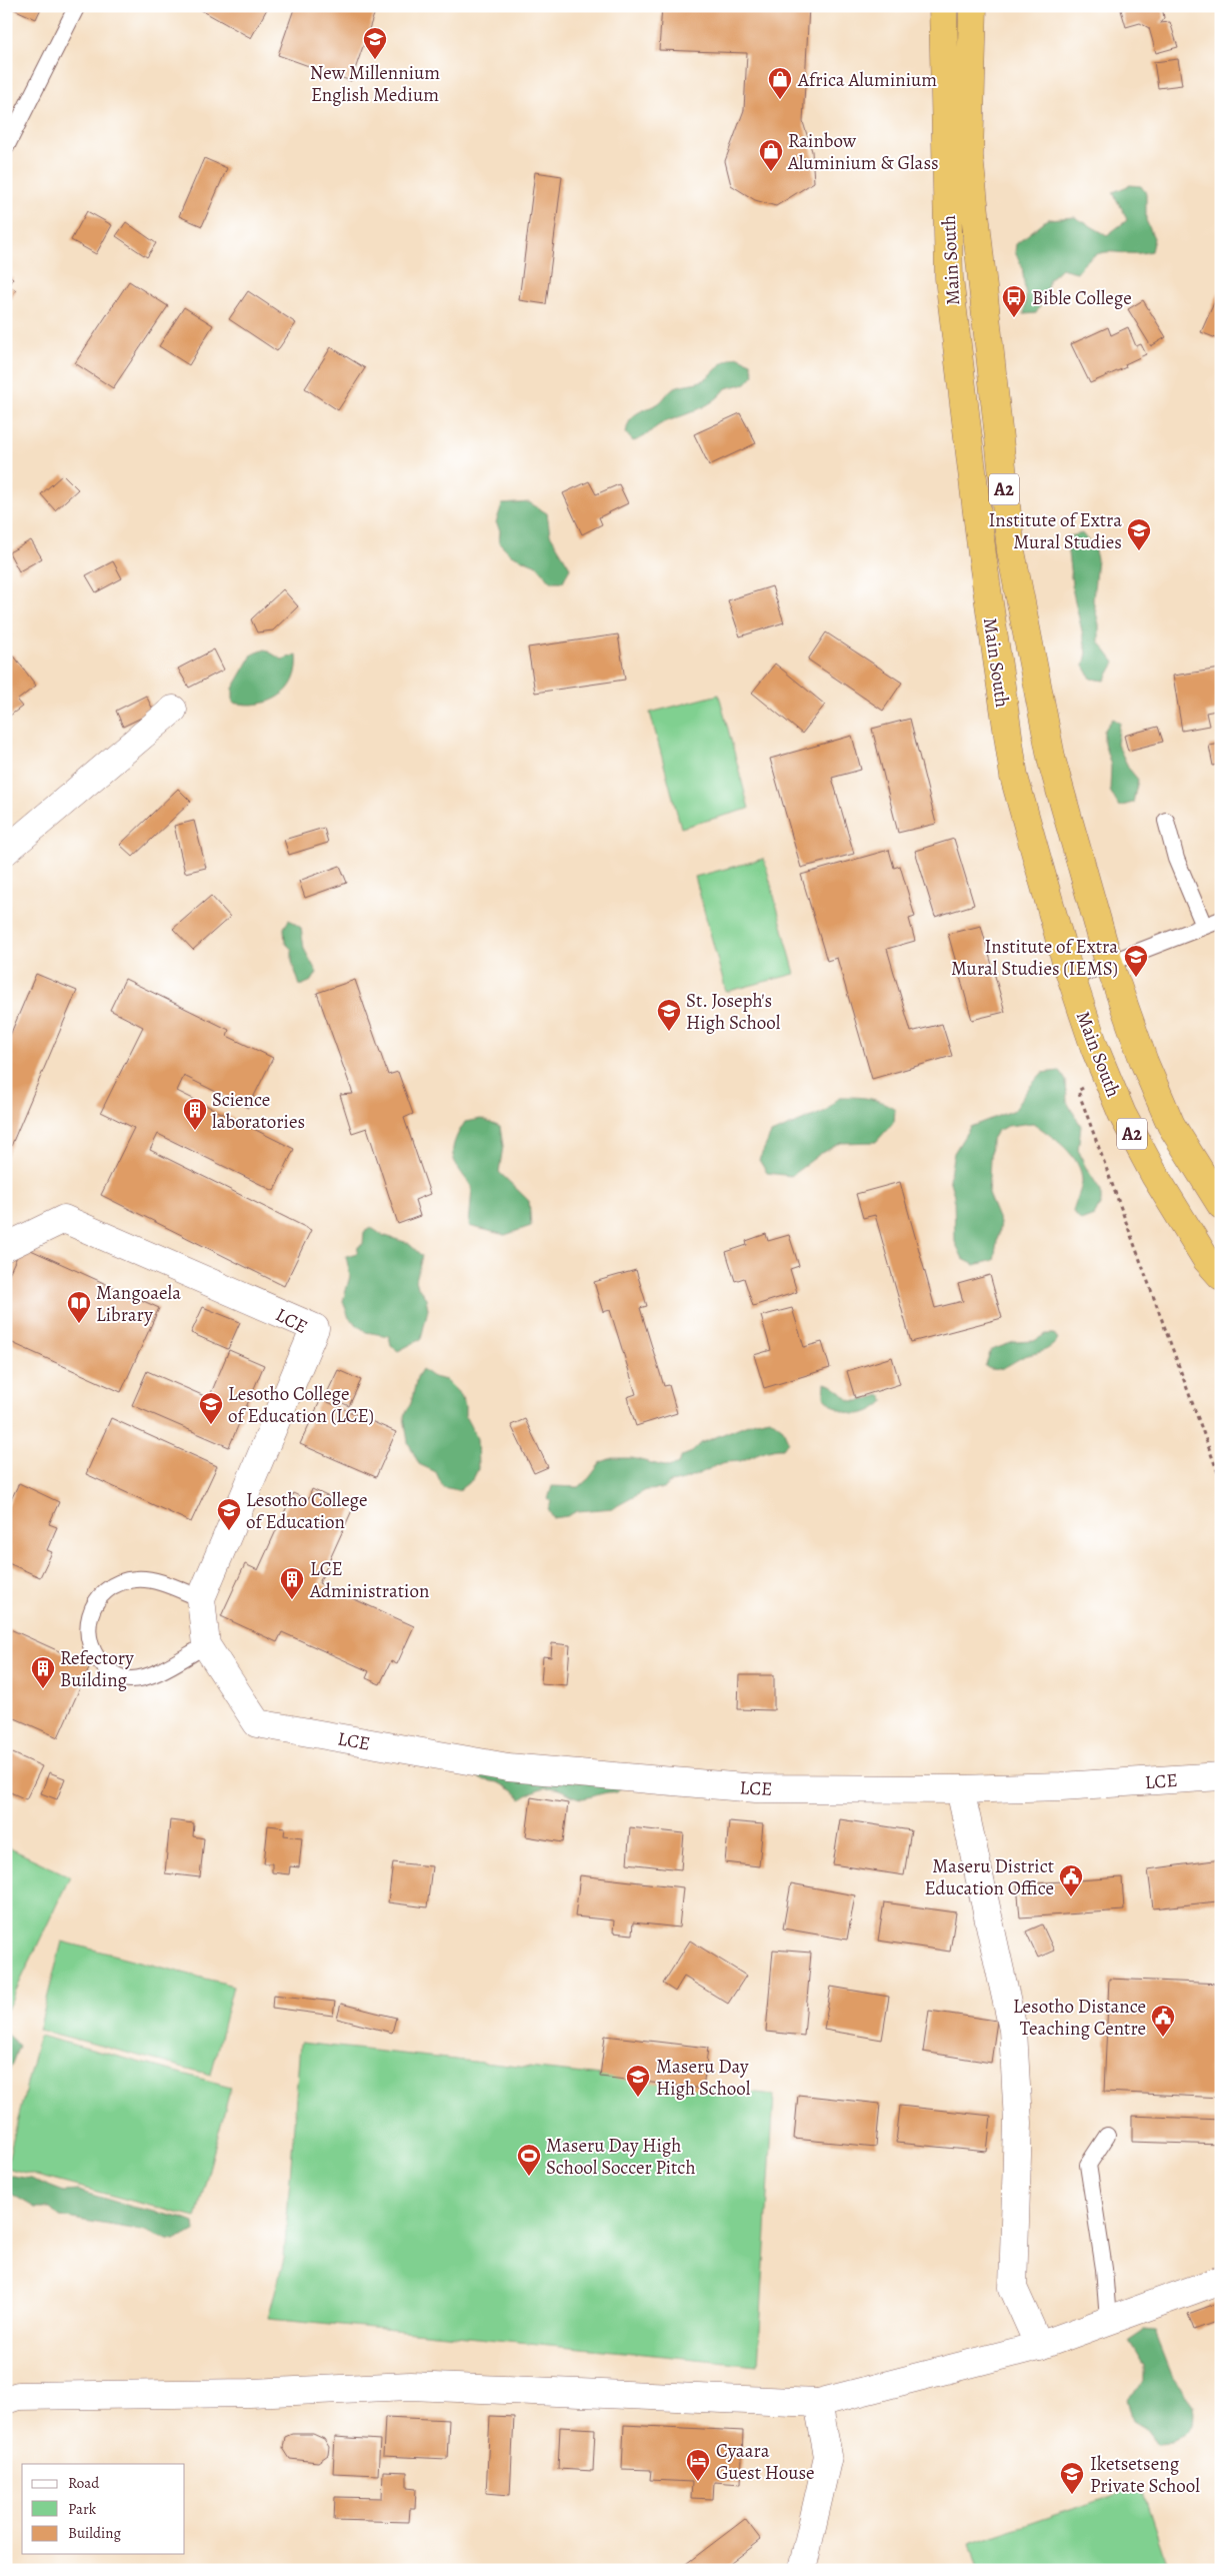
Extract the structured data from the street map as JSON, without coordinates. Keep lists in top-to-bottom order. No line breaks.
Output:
{"streets":{"highway":["Main South","A2"],"street":["LCE"]},"places":{"school or university":["New Millennium English Medium","Institute of Extra Mural Studies","Institute of Extra Mural Studies (IEMS)","St. Joseph's High School","Lesotho College of Education (LCE)","Lesotho College of Education","Maseru Day High School","Iketsetseng Private School"],"shop":["Africa Aluminium","Rainbow Aluminium & Glass"],"bus stop":["Bible College"],"building":["Science laboratories","LCE Administration","Refectory Building"],"library":["Mangoaela Library"],"public building":["Maseru District Education Office","Lesotho Distance Teaching Centre"],"sports":["Maseru Day High School Soccer Pitch"],"hotel":["Cyaara Guest House"]},"legend":["Road","Park","Building"]}
